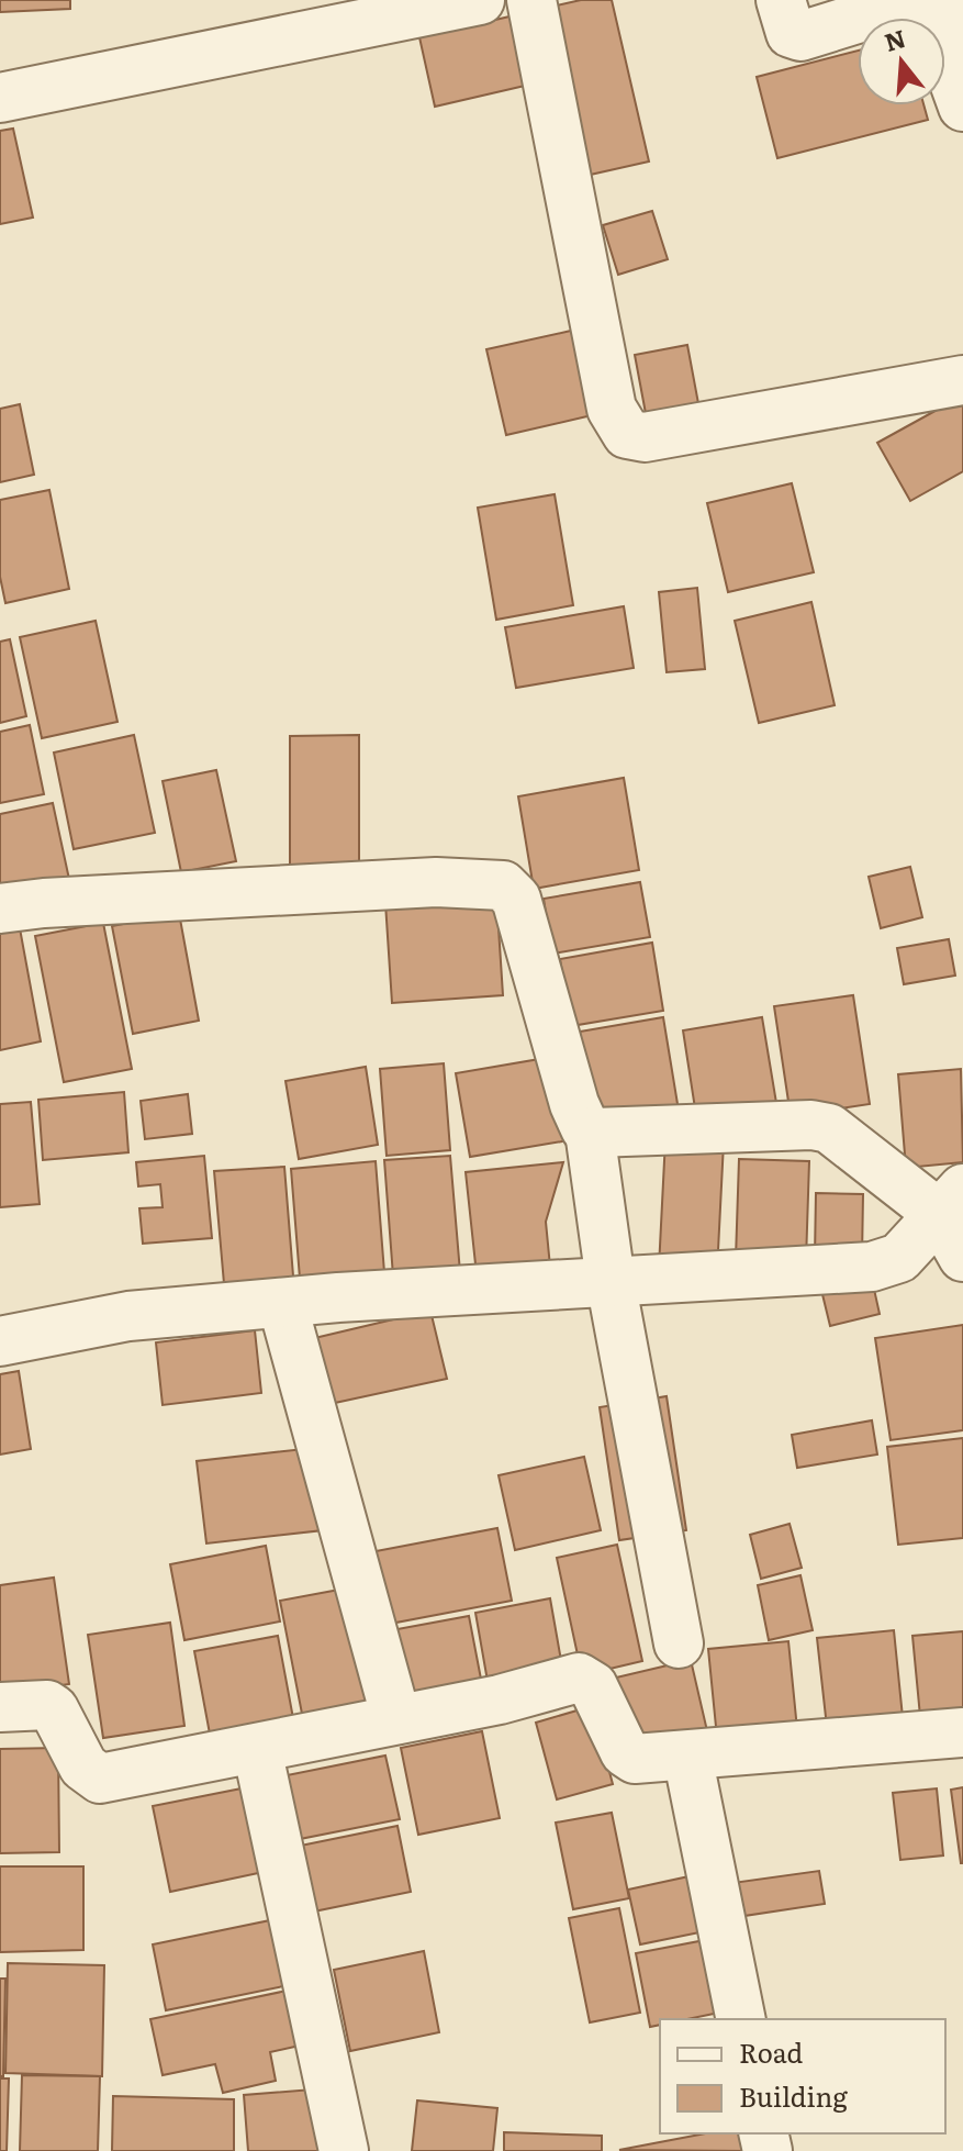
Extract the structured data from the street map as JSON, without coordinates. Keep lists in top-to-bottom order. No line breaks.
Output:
{"legend":["Road","Building"],"north":"top"}
